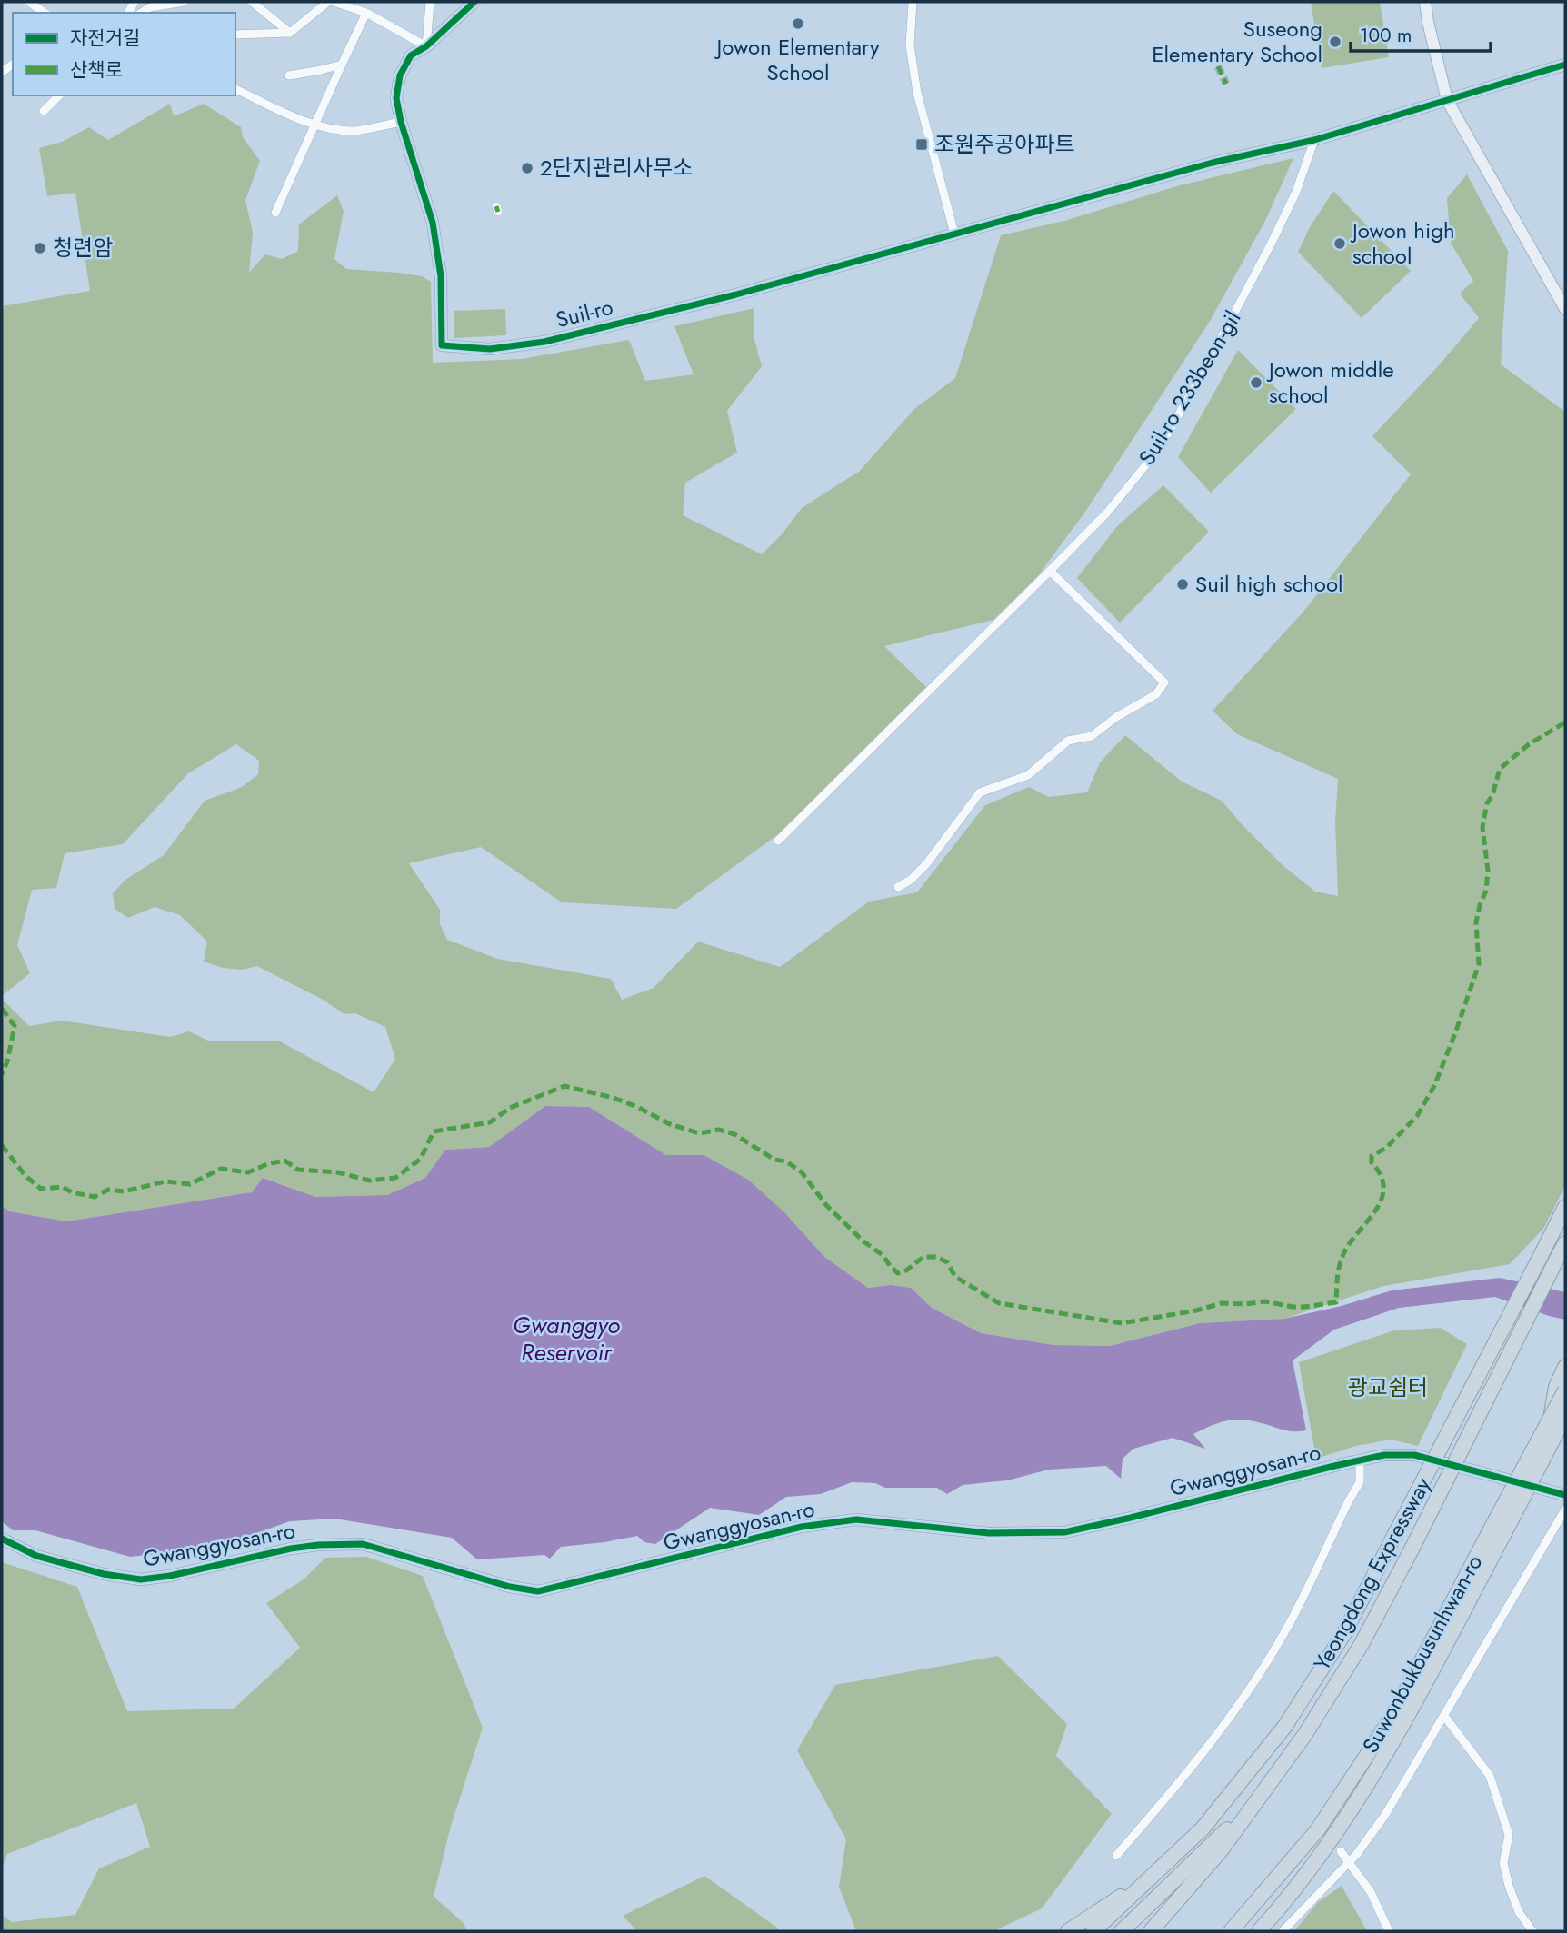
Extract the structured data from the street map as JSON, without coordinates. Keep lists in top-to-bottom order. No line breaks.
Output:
{"streets":{"highway":["Yeongdong Expressway","Suwonbukbusunhwan-ro"],"street":["Suil-ro","Suil-ro 233beon-gil","Gwanggyosan-ro"]},"water":["Gwanggyo Reservoir"],"parks":["광교쉼터"],"places":{"other":["Jowon Elementary School","Suseong Elementary School","2단지관리사무소","Jowon high school","청련암","Jowon middle school","Suil high school"],"transit":["조원주공아파트"]},"legend":["자전거길","산책로"],"scale_bar":"100 m"}
